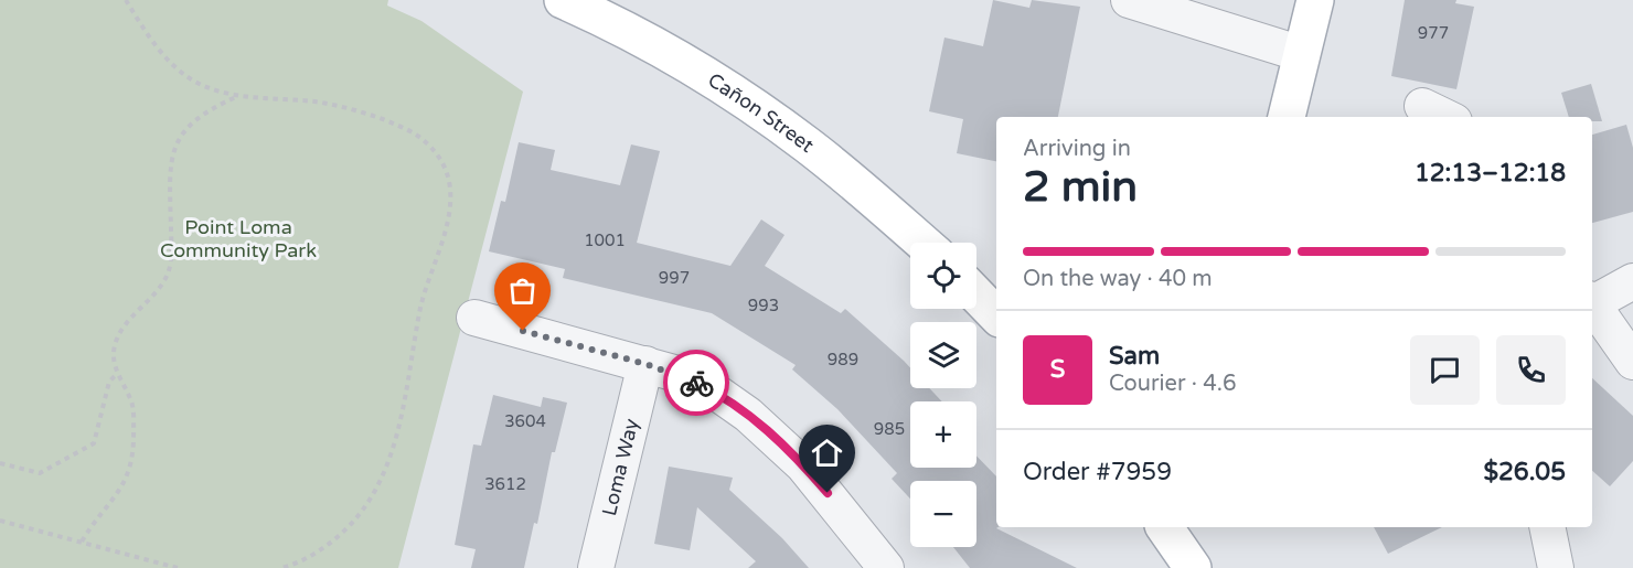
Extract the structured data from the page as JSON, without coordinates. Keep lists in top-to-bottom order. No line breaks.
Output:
{"streets":{"main road":["Cañon Street"],"street":["Loma Way"]},"parks":["Point Loma Community Park"],"house_numbers":["977","1001","997","993","989","3604","985","3612"],"page":{"heading":["2 min","Arriving in","12:13–12:18"],"panel":["Sam","Courier · 4.6","Order #7959","$26.05"],"bar":"On the way · 40 m","map_buttons":["+","−"],"round":"S"}}
